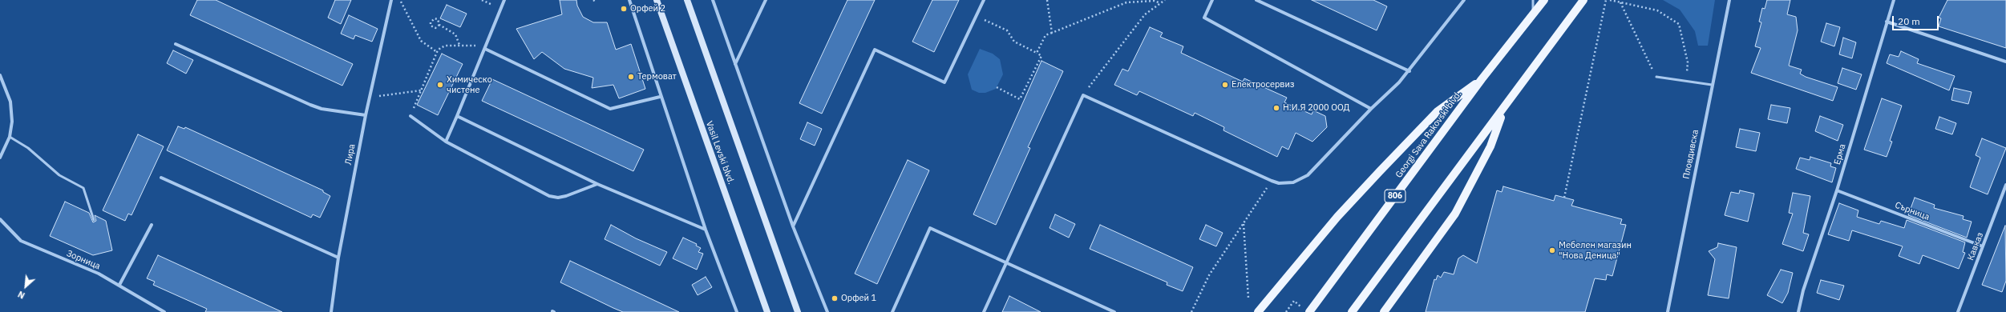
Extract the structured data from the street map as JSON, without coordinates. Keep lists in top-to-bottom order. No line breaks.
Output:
{"streets":{"main road":["Georgi Sava Rakovski blvd.","Vasil Levski blvd.","806"],"street":["Лира","Пловдивска","Ерма","Сърница","Кавказ","Зорница"]},"crossings":[["Ерма","Сърница"],["Сърница","Кавказ"]],"places":["Орфей 2","Термоват","Химическо чистене","Електросервиз","Н.И.Я 2000 ООД","Мебелен магазин \"Нова Деница\"","Орфей 1"],"scale_bar":"20 m","north":"bottom left"}
